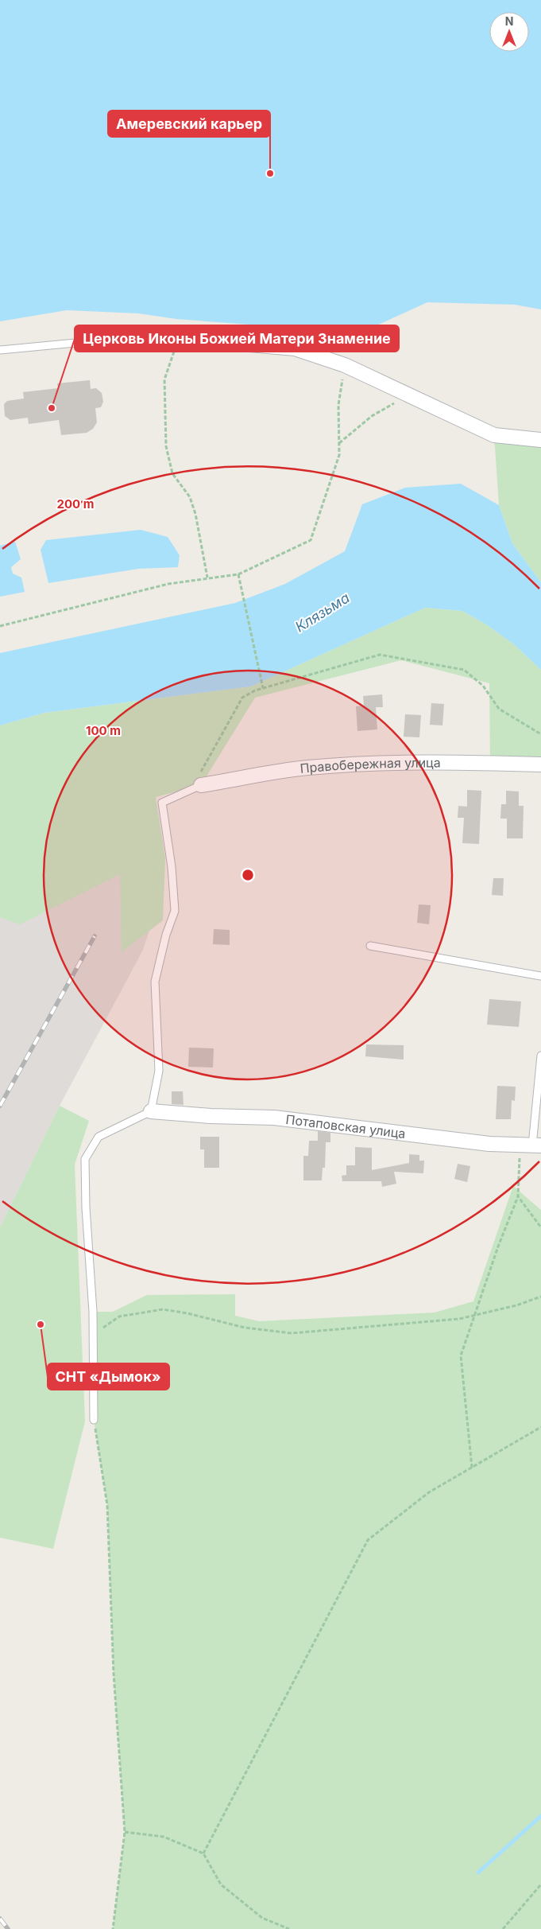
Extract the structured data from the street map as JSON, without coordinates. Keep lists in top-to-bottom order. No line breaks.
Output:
{"streets":{"street":["Правобережная улица","Потаповская улица"]},"water":["Клязьма"],"places":["Амеревский карьер","Церковь Иконы Божией Матери Знамение","СНТ «Дымок»"],"north":"top","rings":["200 m","100 m"]}
